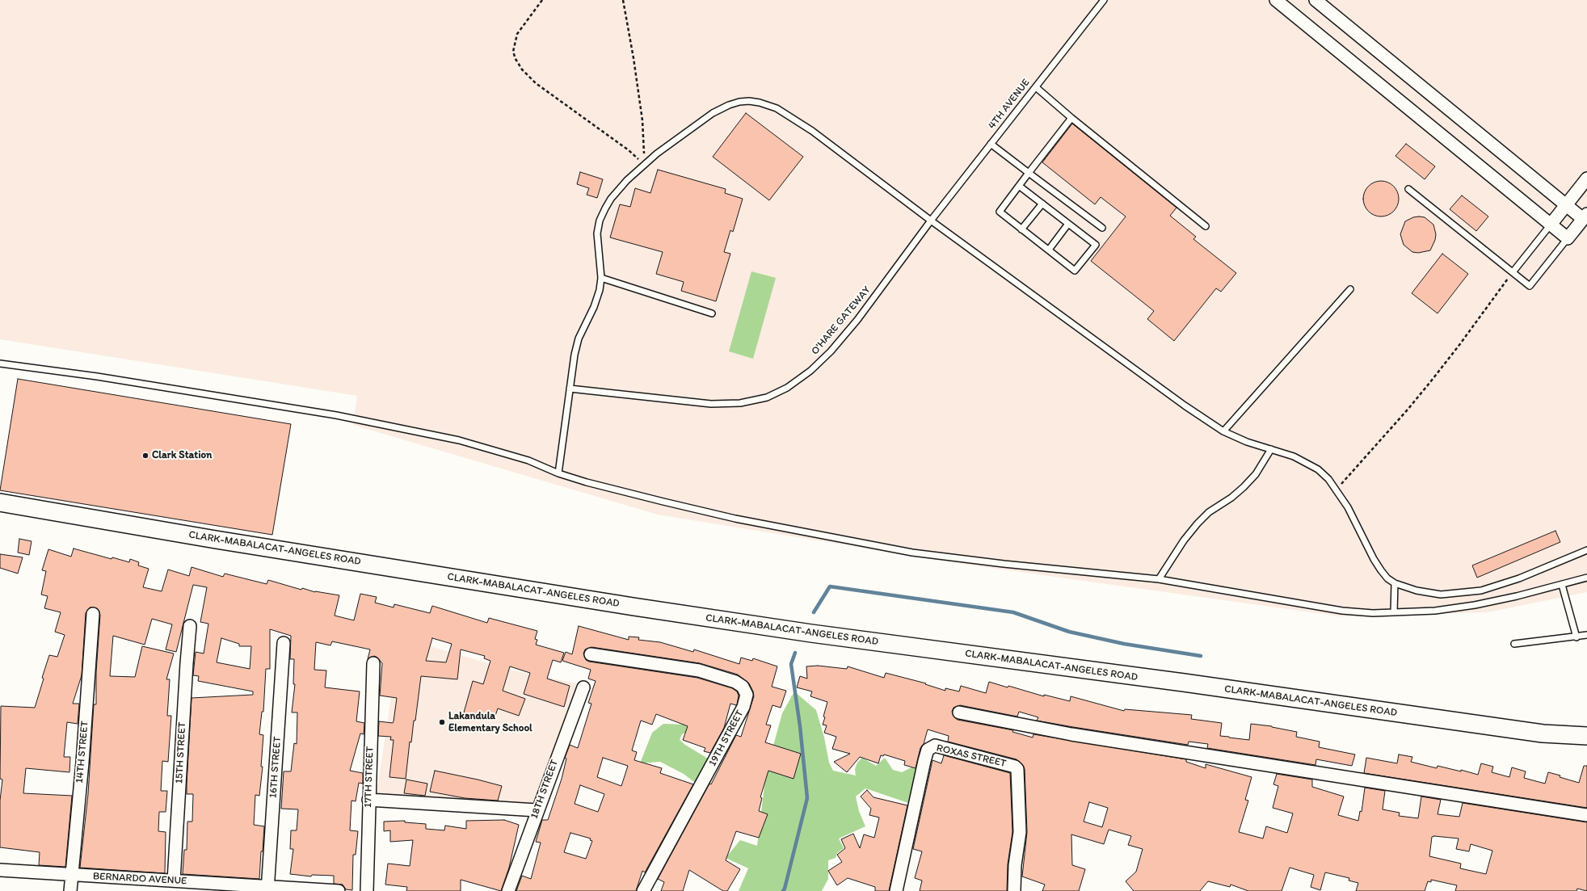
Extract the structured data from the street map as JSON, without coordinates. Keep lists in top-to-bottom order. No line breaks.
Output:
{"streets":{"main road":["CLARK-MABALACAT-ANGELES ROAD"],"street":["19TH STREET","14TH STREET","15TH STREET","ROXAS STREET","16TH STREET","17TH STREET","18TH STREET","BERNARDO AVENUE"],"lane":["4TH AVENUE","O'HARE GATEWAY"]},"crossings":[["4TH AVENUE","O'HARE GATEWAY"],["14TH STREET","BERNARDO AVENUE"],["15TH STREET","BERNARDO AVENUE"],["16TH STREET","BERNARDO AVENUE"]],"places":["Clark Station","Lakandula Elementary School"]}
